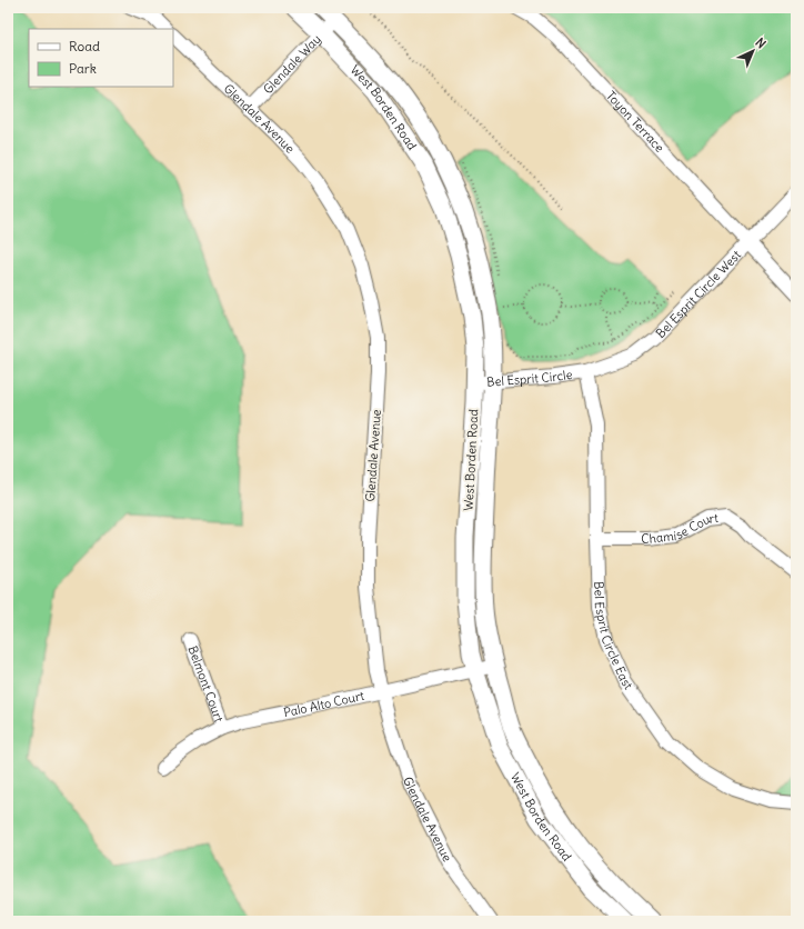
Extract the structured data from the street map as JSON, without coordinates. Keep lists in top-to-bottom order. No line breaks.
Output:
{"streets":{"main road":["West Borden Road"],"street":["Glendale Way","Glendale Avenue","Toyon Terrace","Bel Esprit Circle West","Bel Esprit Circle","Chamise Court","Bel Esprit Circle East","Belmont Court","Palo Alto Court"]},"crossings":[["Glendale Way","West Borden Road"],["Glendale Way","Glendale Avenue"],["West Borden Road","Bel Esprit Circle"],["West Borden Road","Palo Alto Court"],["Glendale Avenue","Palo Alto Court"],["Toyon Terrace","Bel Esprit Circle West"],["Bel Esprit Circle West","Bel Esprit Circle"],["Bel Esprit Circle West","Bel Esprit Circle East"],["Bel Esprit Circle","Bel Esprit Circle East"],["Chamise Court","Bel Esprit Circle East"],["Belmont Court","Palo Alto Court"]],"legend":["Road","Park"],"north":"top right"}
